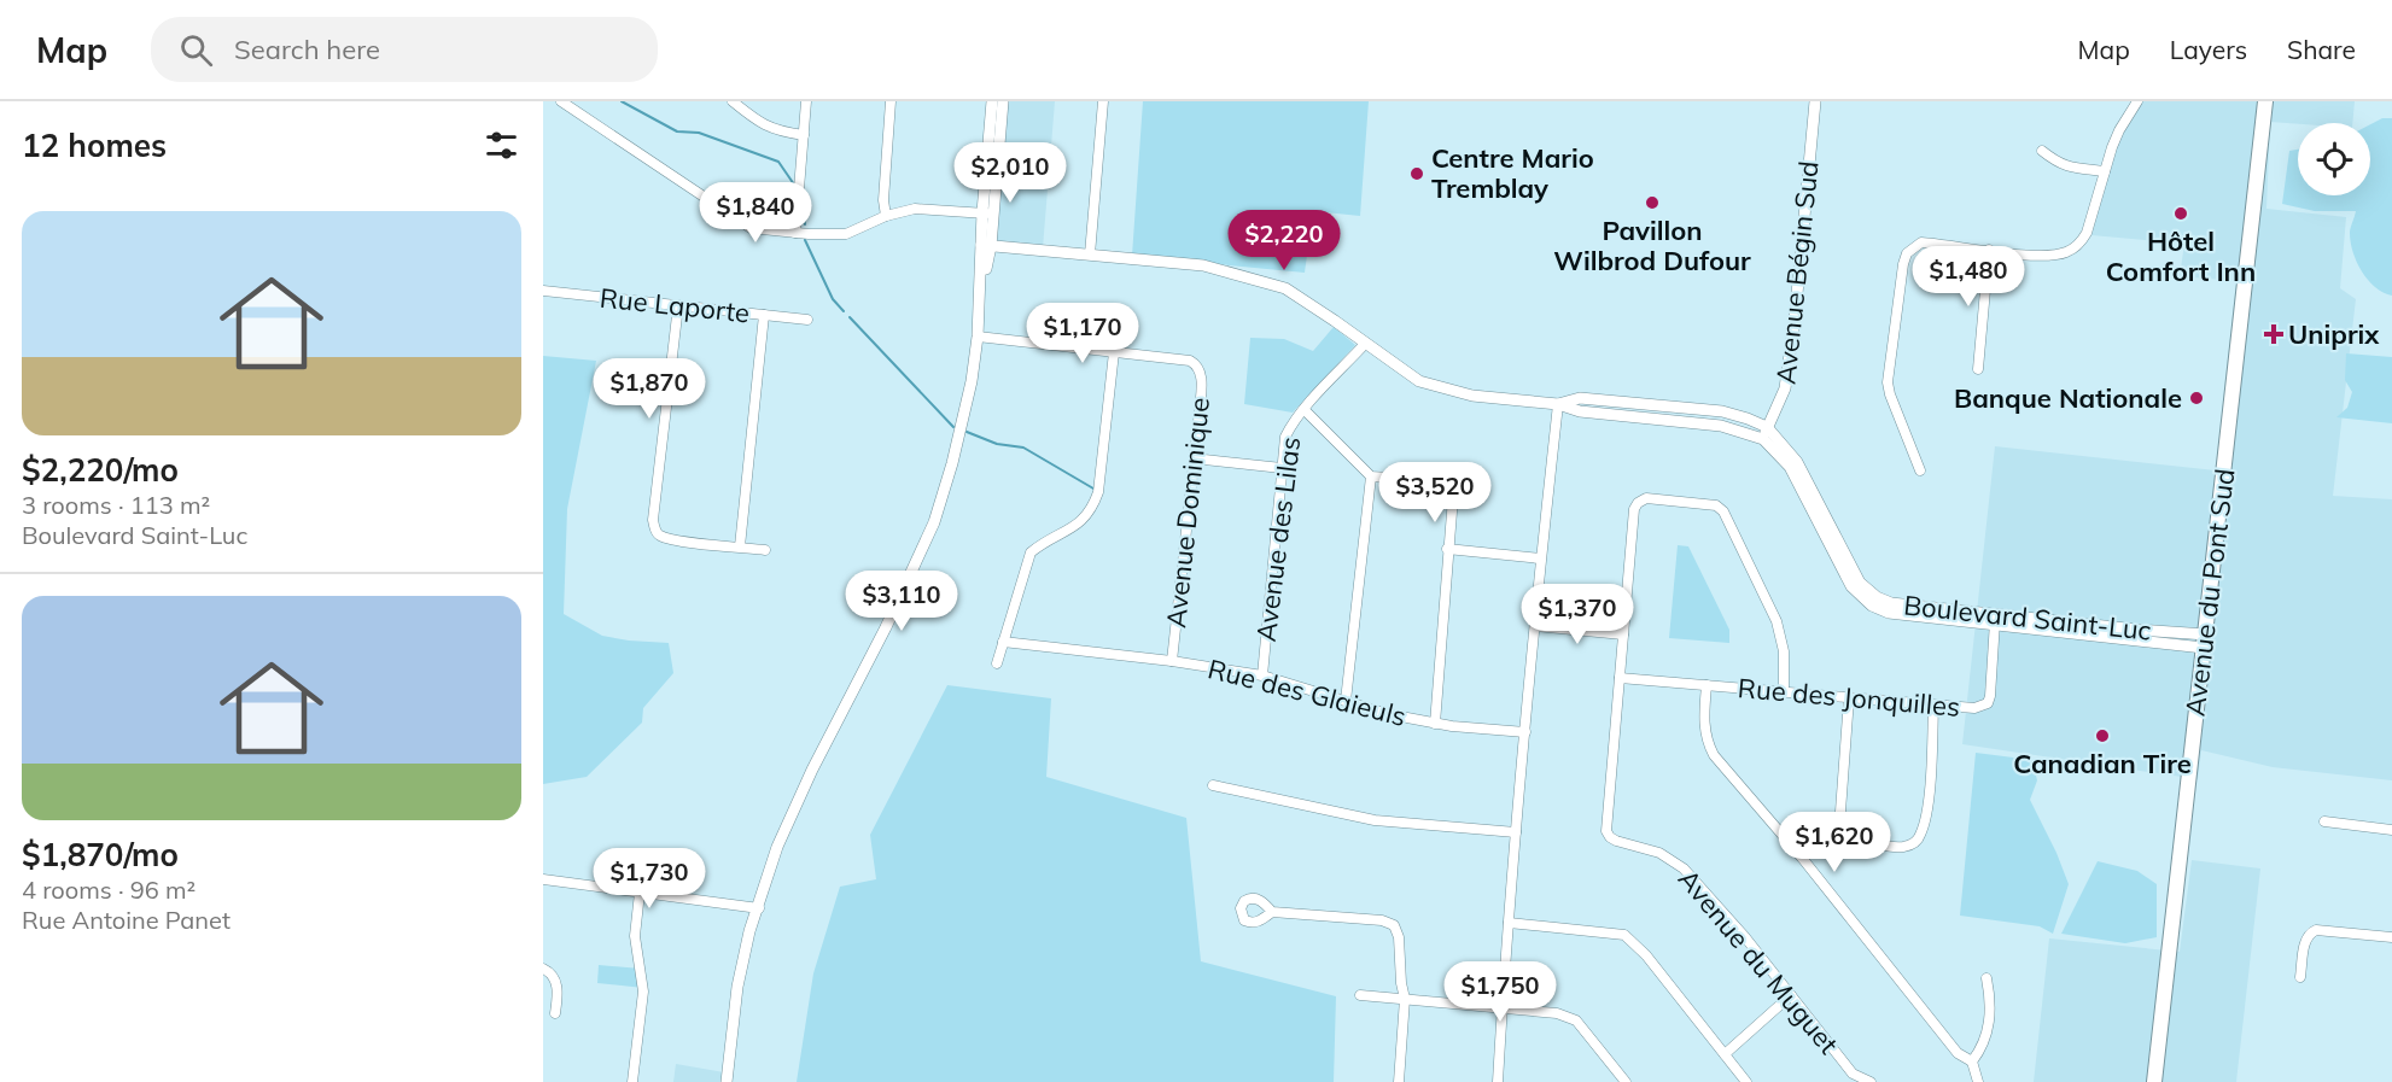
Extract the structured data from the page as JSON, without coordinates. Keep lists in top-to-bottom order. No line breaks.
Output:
{"streets":{"main road":["Avenue du Pont Sud"],"street":["Avenue Bégin Sud","Rue Laporte","Avenue Dominique","Avenue des Lilas","Boulevard Saint-Luc","Rue des Glaieuls","Rue des Jonquilles","Avenue du Muguet"]},"crossings":[["Avenue Bégin Sud","Boulevard Saint-Luc"],["Avenue Dominique","Rue des Glaieuls"],["Avenue des Lilas","Boulevard Saint-Luc"],["Avenue des Lilas","Rue des Glaieuls"],["Avenue du Pont Sud","Boulevard Saint-Luc"],["Boulevard Saint-Luc","Rue des Jonquilles"],["Rue des Jonquilles","Avenue du Muguet"]],"places":{"other":["Centre Mario Tremblay","Pavillon Wilbrod Dufour","Hôtel Comfort Inn","Banque Nationale","Canadian Tire"],"health":["Uniprix"]},"page":{"header":"Map","search":"Search here","nav":["Map","Layers","Share"],"heading":"12 homes","price":["$2,010","$1,840","$2,220","$1,480","$1,170","$1,870","$3,520","$3,110","$1,370","$1,620","$1,730","$1,750"],"list":[{"name":"$2,220/mo","note":"3 rooms · 113 m² · Boulevard Saint-Luc"},{"name":"$1,870/mo","note":"4 rooms · 96 m² · Rue Antoine Panet"}]}}
